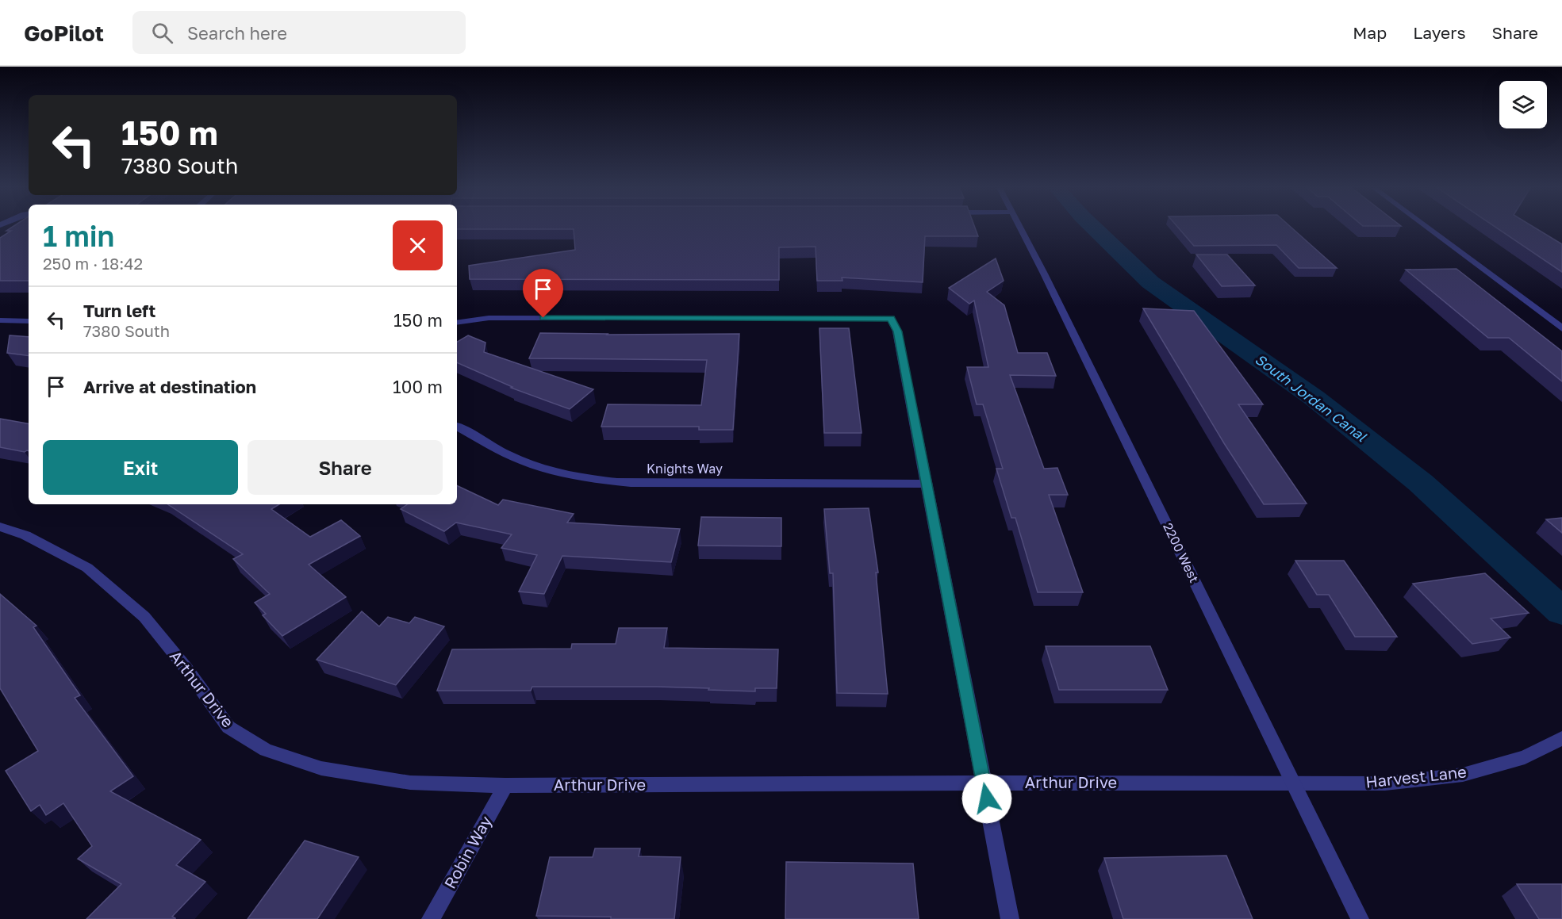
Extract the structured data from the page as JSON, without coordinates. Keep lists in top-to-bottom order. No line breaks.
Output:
{"streets":{"street":["Knights Way","2200 West","Arthur Drive","Harvest Lane","Robin Way"]},"crossings":[["2200 West","Arthur Drive"],["2200 West","Harvest Lane"],["Arthur Drive","Harvest Lane"],["Arthur Drive","Robin Way"]],"water":["South Jordan Canal"],"page":{"header":"GoPilot","search":"Search here","nav":["Map","Layers","Share"],"turn":["150 m","7380 South"],"heading":["1 min","250 m · 18:42"],"list":[{"name":"Turn left","note":"7380 South","value":"150 m"},{"name":"Arrive at destination","value":"100 m"}],"buttons":["Exit","Share"]}}
